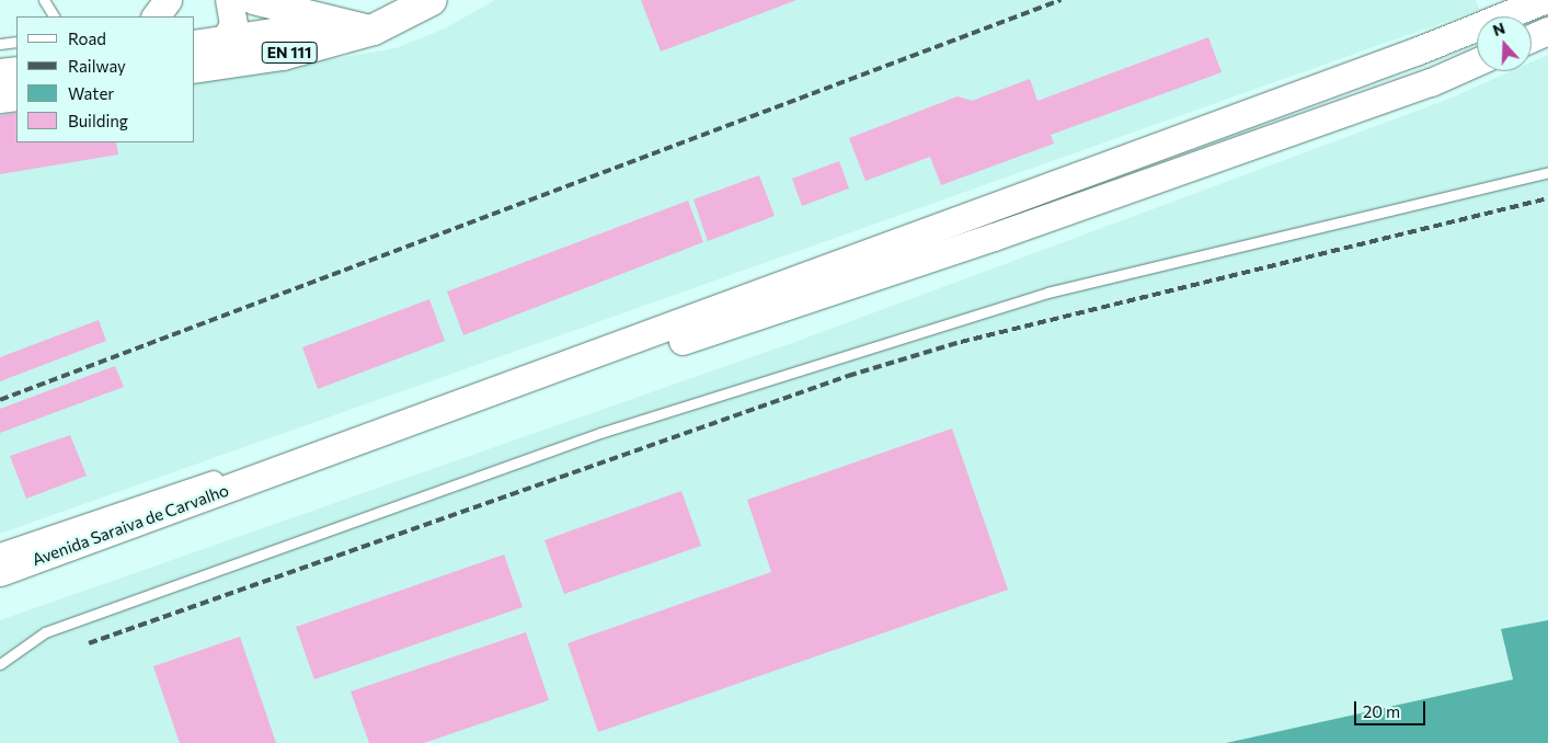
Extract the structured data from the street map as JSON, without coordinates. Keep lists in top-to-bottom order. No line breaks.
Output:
{"streets":{"main road":["EN 111","Avenida Saraiva de Carvalho"]},"legend":["Road","Railway","Water","Building"],"scale_bar":"20 m","north":"top"}
